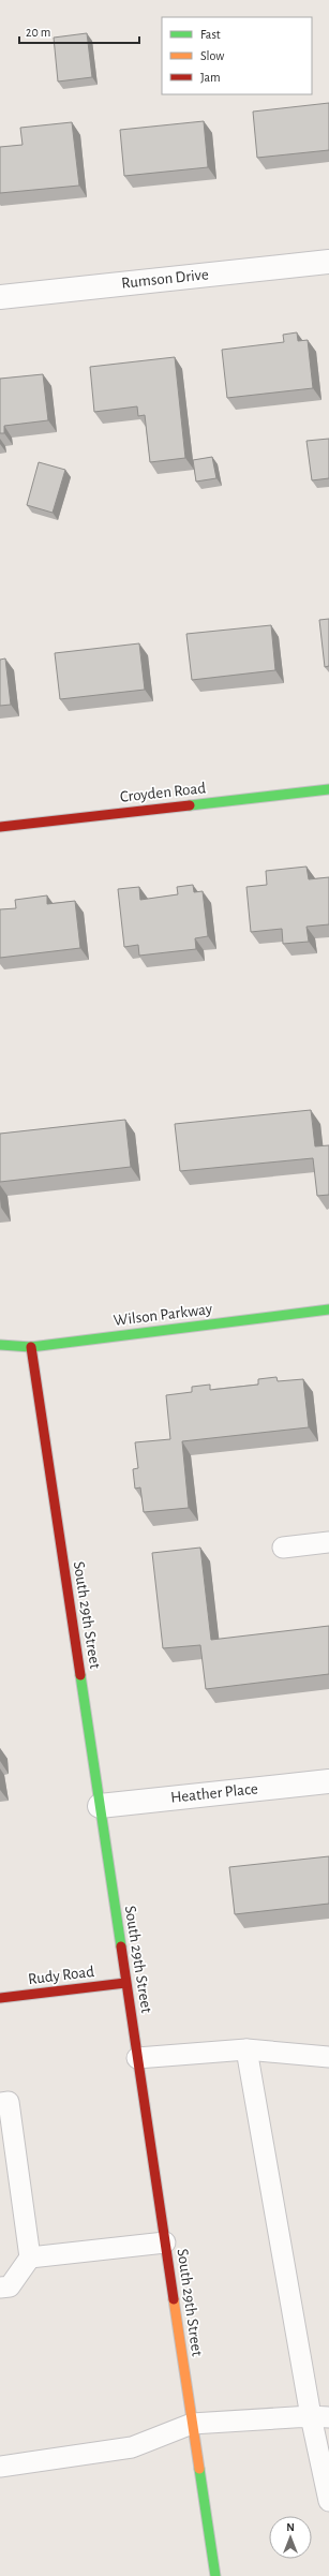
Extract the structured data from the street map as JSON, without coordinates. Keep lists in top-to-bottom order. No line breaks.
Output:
{"streets":{"street":["Rumson Drive","Croyden Road","Wilson Parkway","South 29th Street","Heather Place","Rudy Road"]},"crossings":[["Wilson Parkway","South 29th Street"],["South 29th Street","Heather Place"],["South 29th Street","Rudy Road"]],"legend":["Fast","Slow","Jam"],"scale_bar":"20 m","north":"top"}
